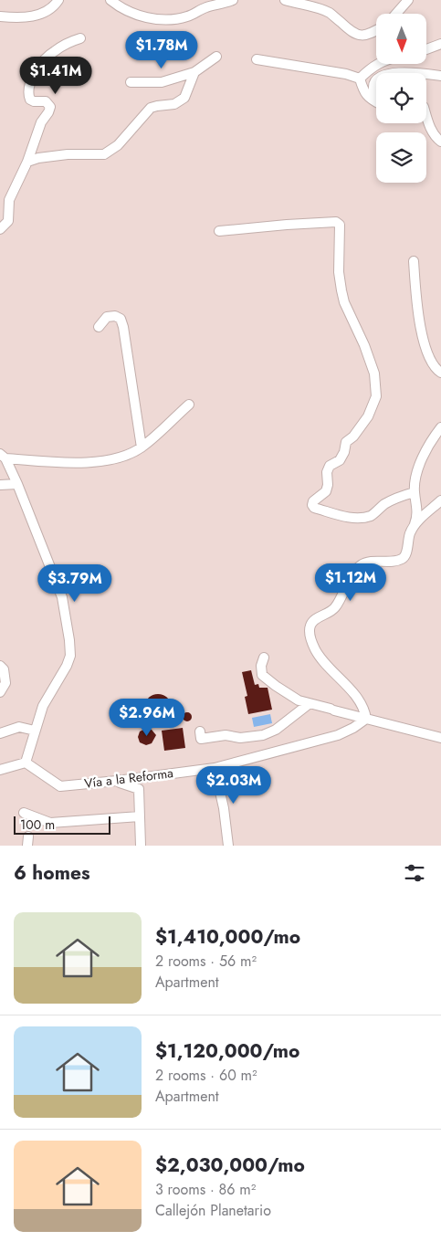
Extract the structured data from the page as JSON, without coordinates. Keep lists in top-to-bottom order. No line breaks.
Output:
{"streets":{"street":["Vía a la Reforma"]},"scale_bar":"100 m","north":"bottom","page":{"price":["$1.78M","$1.41M","$1.12M","$3.79M","$2.96M","$2.03M"],"scale":"100 m","heading":"6 homes","list":[{"name":"$1,410,000/mo","note":"2 rooms · 56 m² · Apartment"},{"name":"$1,120,000/mo","note":"2 rooms · 60 m² · Apartment"},{"name":"$2,030,000/mo","note":"3 rooms · 86 m² · Callejón Planetario"}]}}
